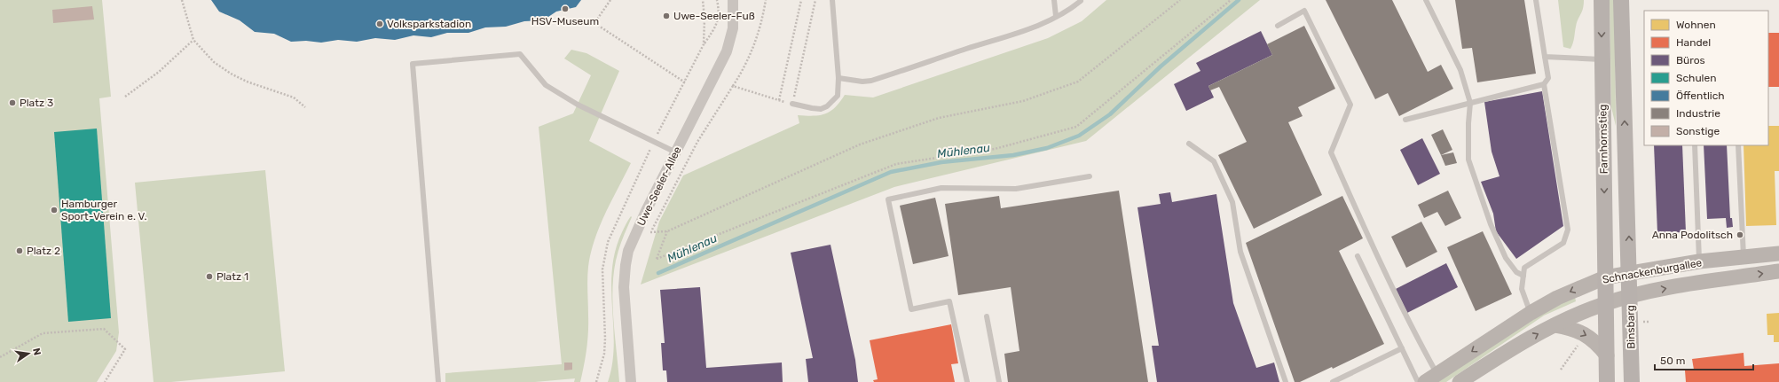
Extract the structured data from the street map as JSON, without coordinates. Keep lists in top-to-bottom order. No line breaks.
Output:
{"streets":{"main road":["Farnhornstieg","Schnackenburgallee","Binsbarg"],"street":["Uwe-Seeler-Allee"]},"crossings":[["Farnhornstieg","Schnackenburgallee"],["Farnhornstieg","Binsbarg"],["Schnackenburgallee","Binsbarg"]],"water":["Mühlenau"],"places":["HSV-Museum","Uwe-Seeler-Fuß","Volksparkstadion","Platz 3","Hamburger Sport-Verein e. V.","Anna Podolitsch","Platz 2","Platz 1"],"legend":["Wohnen","Handel","Büros","Schulen","Öffentlich","Industrie","Sonstige"],"scale_bar":"50 m","north":"right"}
